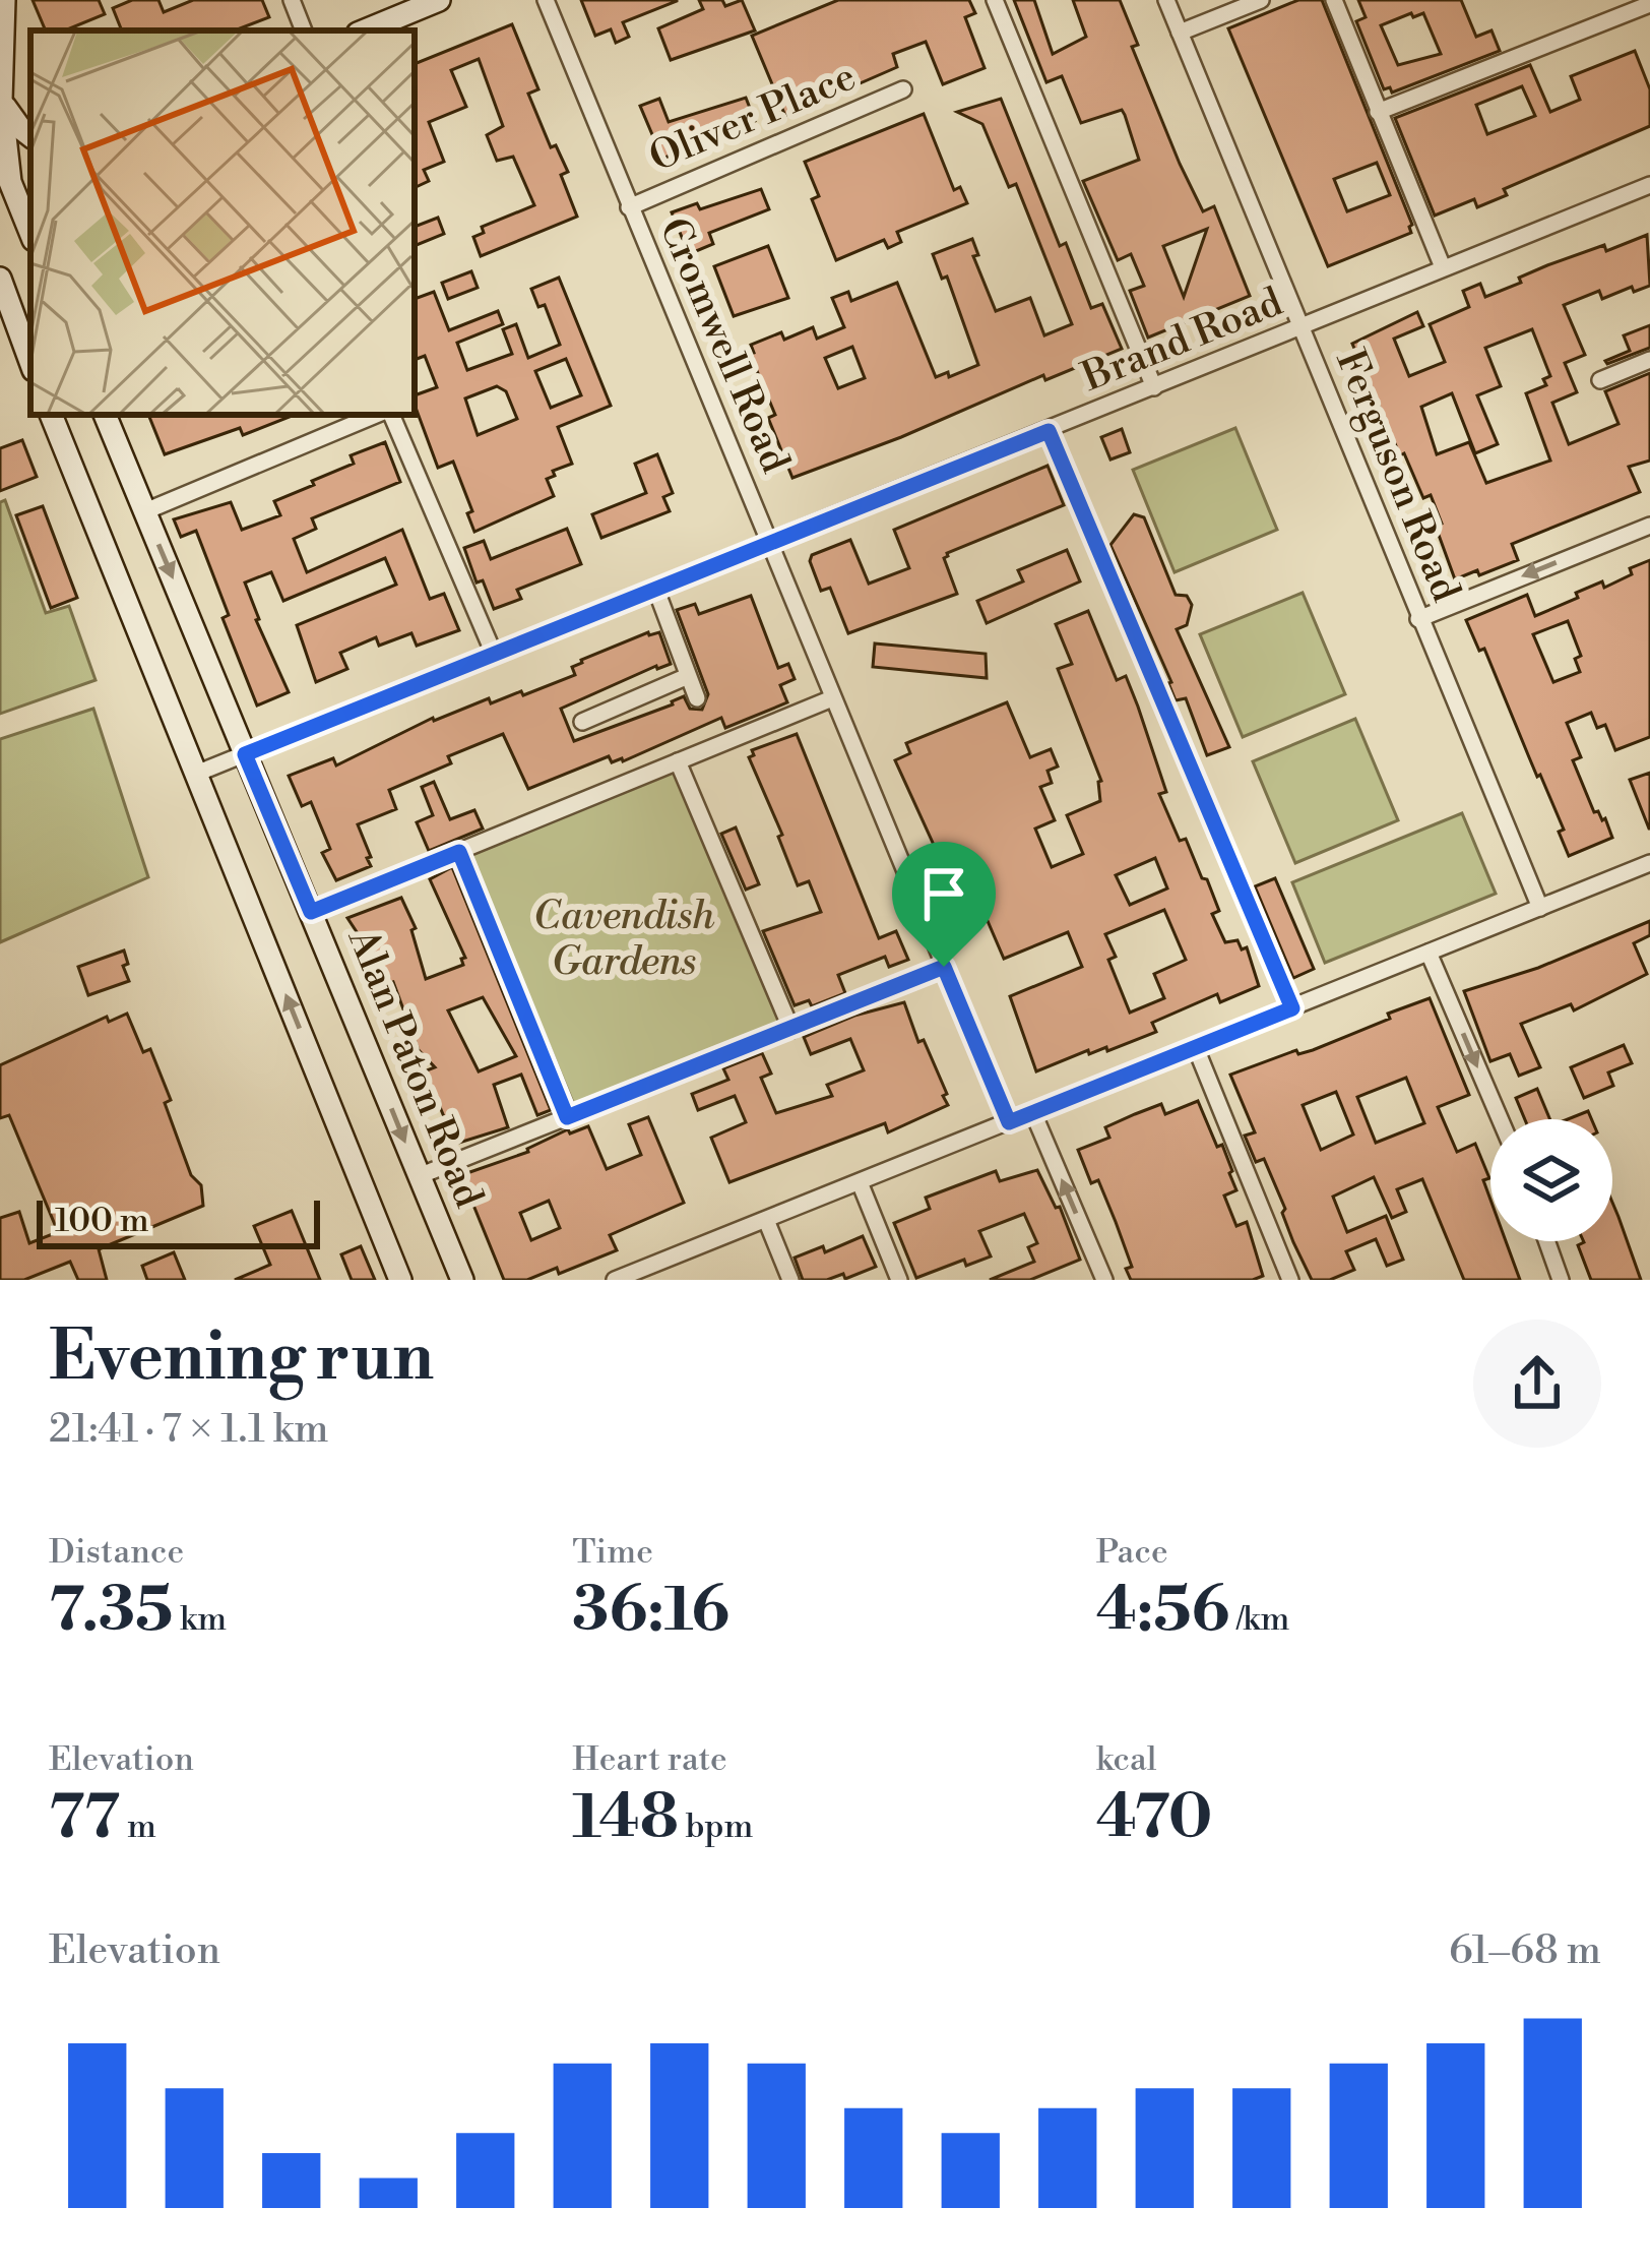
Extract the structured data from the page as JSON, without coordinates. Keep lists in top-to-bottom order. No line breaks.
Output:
{"streets":{"street":["Oliver Place","Brand Road","Cromwell Road","Ferguson Road","Alan Paton Road"]},"crossings":[["Oliver Place","Cromwell Road"],["Brand Road","Cromwell Road"],["Brand Road","Ferguson Road"],["Brand Road","Alan Paton Road"]],"parks":["Cavendish Gardens"],"scale_bar":"100 m","page":{"scale":"100 m","heading":["Evening run","21:41 · 7 × 1.1 km"],"stats":[["Distance","7.35 km"],["Time","36:16"],["Pace","4:56 /km"],["Elevation","77 m"],["Heart rate","148 bpm"],["kcal","470"]],"chart":["Elevation","61–68 m"]}}
